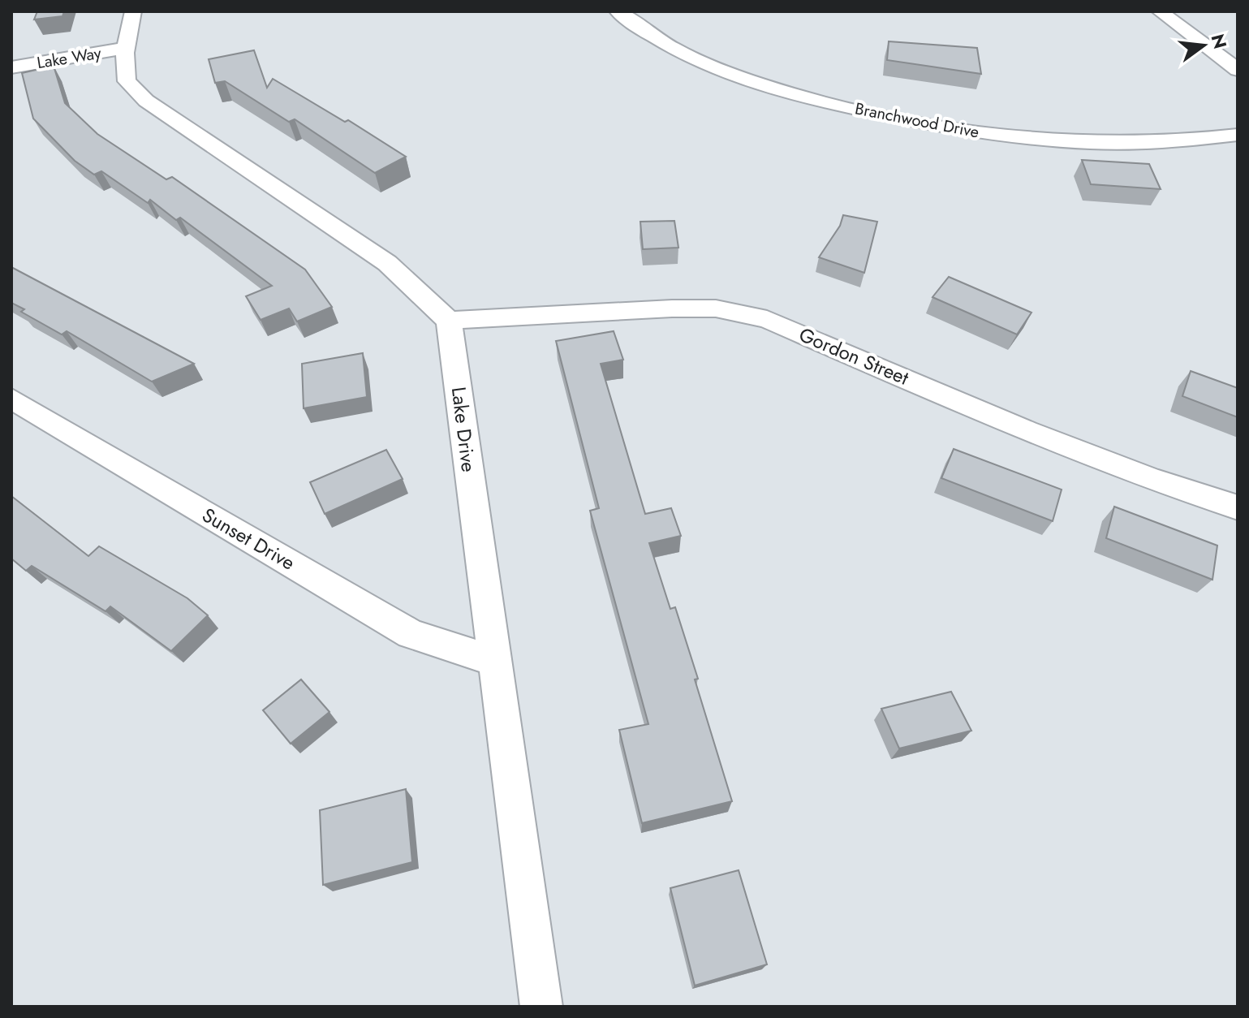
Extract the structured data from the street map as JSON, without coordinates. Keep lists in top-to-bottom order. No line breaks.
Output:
{"streets":{"street":["Lake Way","Branchwood Drive","Gordon Street","Lake Drive","Sunset Drive"]},"crossings":[["Gordon Street","Lake Drive"],["Lake Drive","Sunset Drive"]],"north":"right"}
